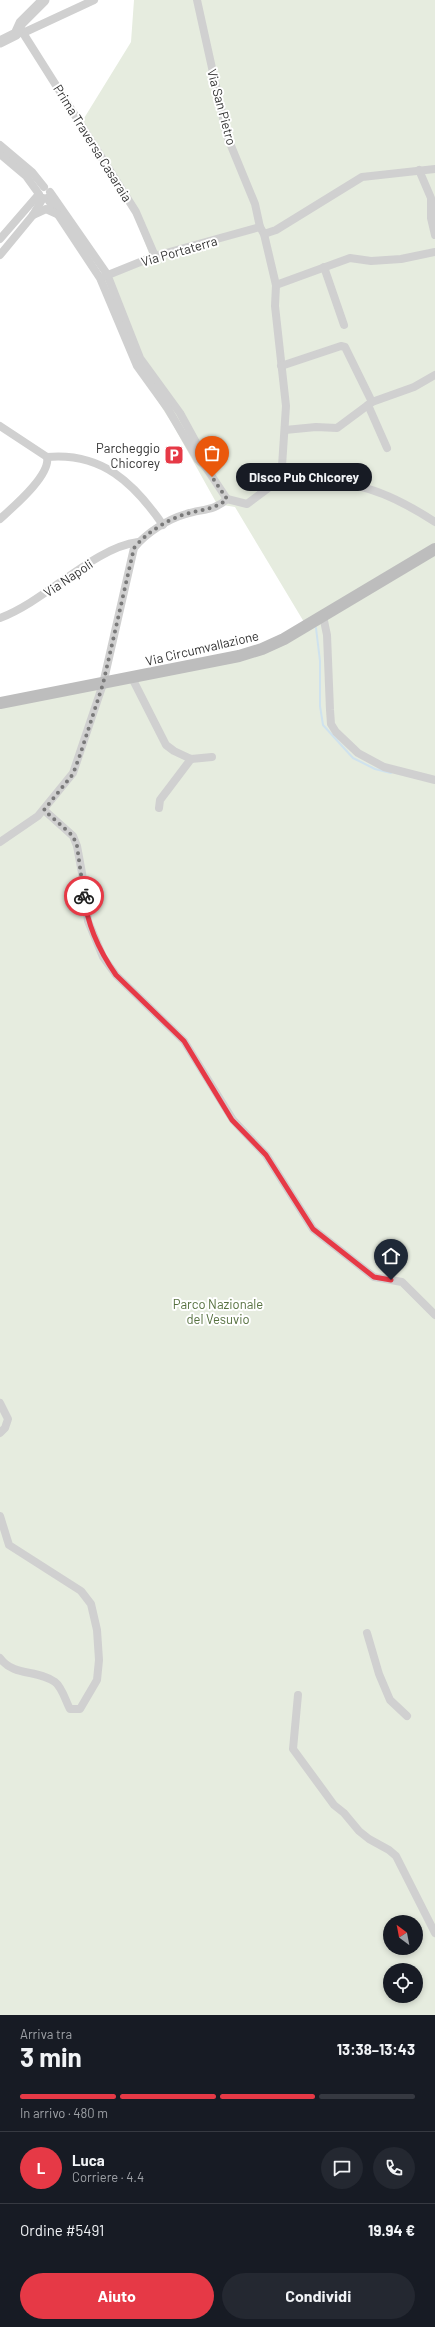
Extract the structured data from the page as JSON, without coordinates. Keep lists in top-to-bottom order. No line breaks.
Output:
{"streets":{"main road":["Via Circumvallazione"],"street":["Via San Pietro","Prima Traversa Casaraia","Via Portaterra","Via Napoli"]},"crossings":[["Via San Pietro","Via Portaterra"],["Prima Traversa Casaraia","Via Portaterra"]],"parks":["Parco Nazionale del Vesuvio"],"places":{"parking":["Parcheggio Chicorey"],"other":["Disco Pub Chicorey"]},"north":"top left","page":{"bubble":"Disco Pub Chicorey","heading":["3 min","Arriva tra","13:38–13:43"],"panel":["Luca","Corriere · 4.4","Ordine #5491","19.94 €"],"bar":"In arrivo · 480 m","round":"L","buttons":["Aiuto","Condividi"]}}
